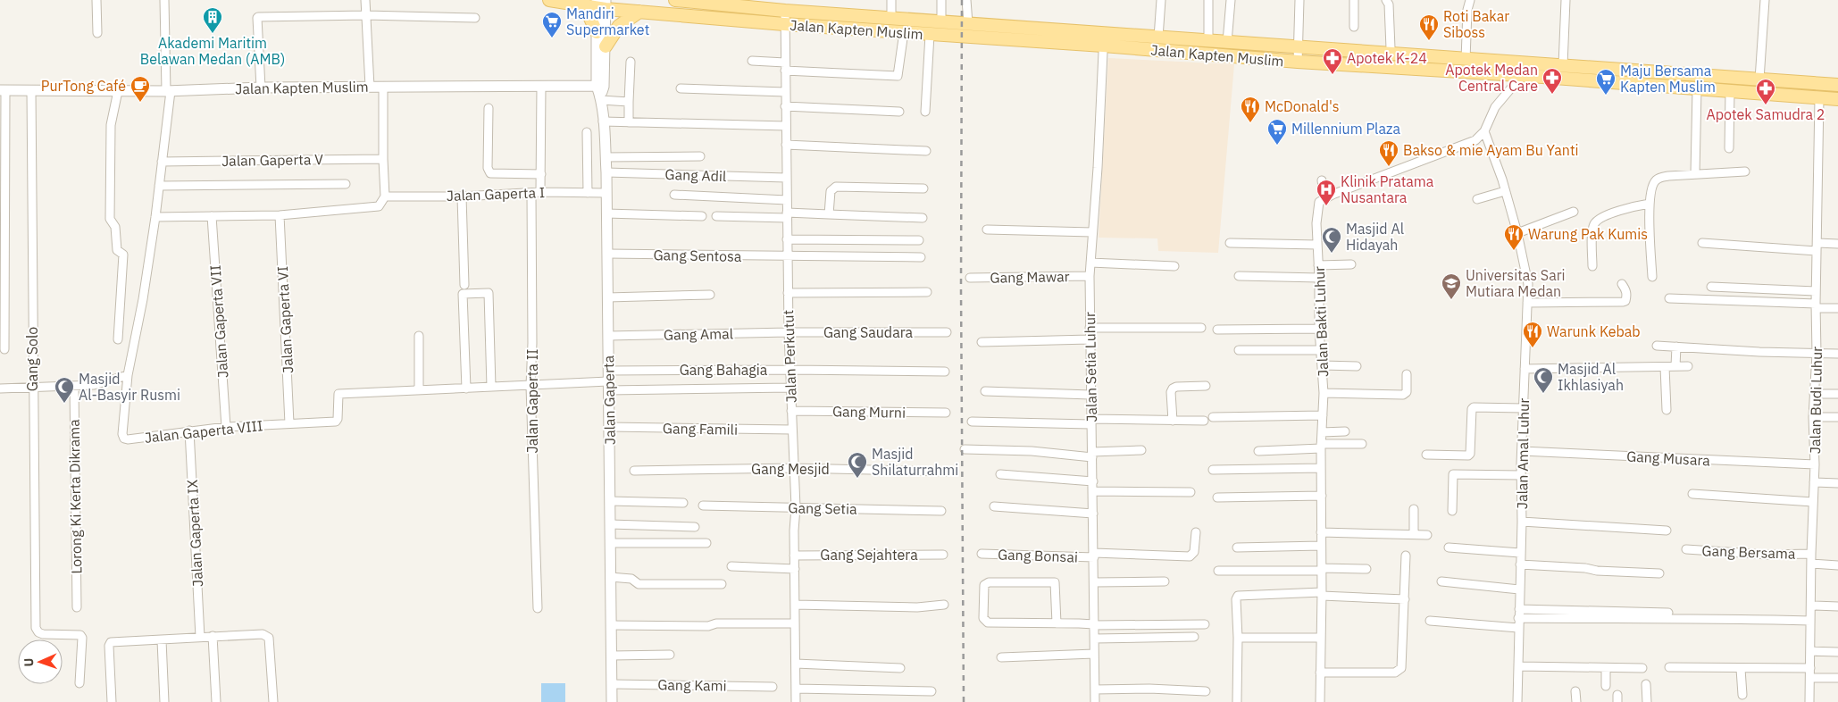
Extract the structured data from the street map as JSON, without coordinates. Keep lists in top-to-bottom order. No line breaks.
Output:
{"streets":{"main road":["Jalan Kapten Muslim"],"street":["Jalan Gaperta V","Gang Adil","Jalan Gaperta I","Gang Sentosa","Gang Mawar","Jalan Gaperta VI","Jalan Gaperta VII","Jalan Bakti Luhur","Gang Saudara","Gang Amal","Jalan Perkutut","Gang Solo","Jalan Setia Luhur","Gang Bahagia","Jalan Gaperta","Jalan Budi Luhur","Jalan Gaperta II","Gang Murni","Gang Famili","Jalan Gaperta VIII","Jalan Amal Luhur","Gang Musara","Gang Mesjid","Lorong Ki Kerta Dikrama","Gang Setia","Jalan Gaperta IX","Gang Bersama","Gang Sejahtera","Gang Bonsai","Gang Kami"]},"crossings":[["Jalan Kapten Muslim","Jalan Perkutut"],["Jalan Kapten Muslim","Gang Solo"],["Jalan Kapten Muslim","Jalan Setia Luhur"],["Jalan Kapten Muslim","Jalan Gaperta"],["Jalan Kapten Muslim","Jalan Budi Luhur"],["Jalan Kapten Muslim","Jalan Gaperta VIII"],["Jalan Gaperta V","Jalan Gaperta VIII"],["Gang Adil","Jalan Perkutut"],["Gang Adil","Jalan Gaperta"],["Jalan Gaperta I","Jalan Gaperta"],["Jalan Gaperta I","Jalan Gaperta II"],["Gang Sentosa","Jalan Perkutut"],["Gang Sentosa","Jalan Gaperta"],["Gang Mawar","Jalan Setia Luhur"],["Jalan Gaperta VI","Jalan Gaperta VIII"],["Jalan Gaperta VII","Jalan Gaperta VIII"],["Gang Saudara","Gang Amal"],["Gang Saudara","Jalan Perkutut"],["Gang Amal","Jalan Perkutut"],["Gang Amal","Jalan Gaperta"],["Jalan Perkutut","Gang Bahagia"],["Jalan Perkutut","Gang Murni"],["Jalan Perkutut","Gang Famili"],["Jalan Perkutut","Jalan Gaperta VIII"],["Jalan Perkutut","Gang Mesjid"],["Jalan Perkutut","Gang Setia"],["Jalan Perkutut","Gang Sejahtera"],["Jalan Setia Luhur","Gang Bonsai"],["Gang Bahagia","Jalan Gaperta"],["Jalan Gaperta","Gang Famili"],["Jalan Gaperta","Jalan Gaperta VIII"],["Jalan Gaperta","Gang Kami"],["Jalan Budi Luhur","Gang Musara"],["Jalan Budi Luhur","Gang Bersama"],["Jalan Gaperta II","Jalan Gaperta VIII"],["Jalan Gaperta VIII","Jalan Gaperta IX"],["Jalan Amal Luhur","Gang Musara"]],"places":{"building":["Akademi Maritim Belawan Medan (AMB)"],"supermarket":["Mandiri Supermarket","Maju Bersama Kapten Muslim","Millennium Plaza"],"restaurant":["Roti Bakar Siboss","McDonald's","Bakso & mie Ayam Bu Yanti","Warung Pak Kumis","Warunk Kebab"],"pharmacy":["Apotek K-24","Apotek Medan Central Care","Apotek Samudra 2"],"cafe":["PurTong Café"],"hospital":["Klinik Pratama Nusantara"],"mosque":["Masjid Al Hidayah","Masjid Al Ikhlasiyah","Masjid Al-Basyir Rusmi","Masjid Shilaturrahmi"],"school or university":["Universitas Sari Mutiara Medan"]},"north":"left"}
